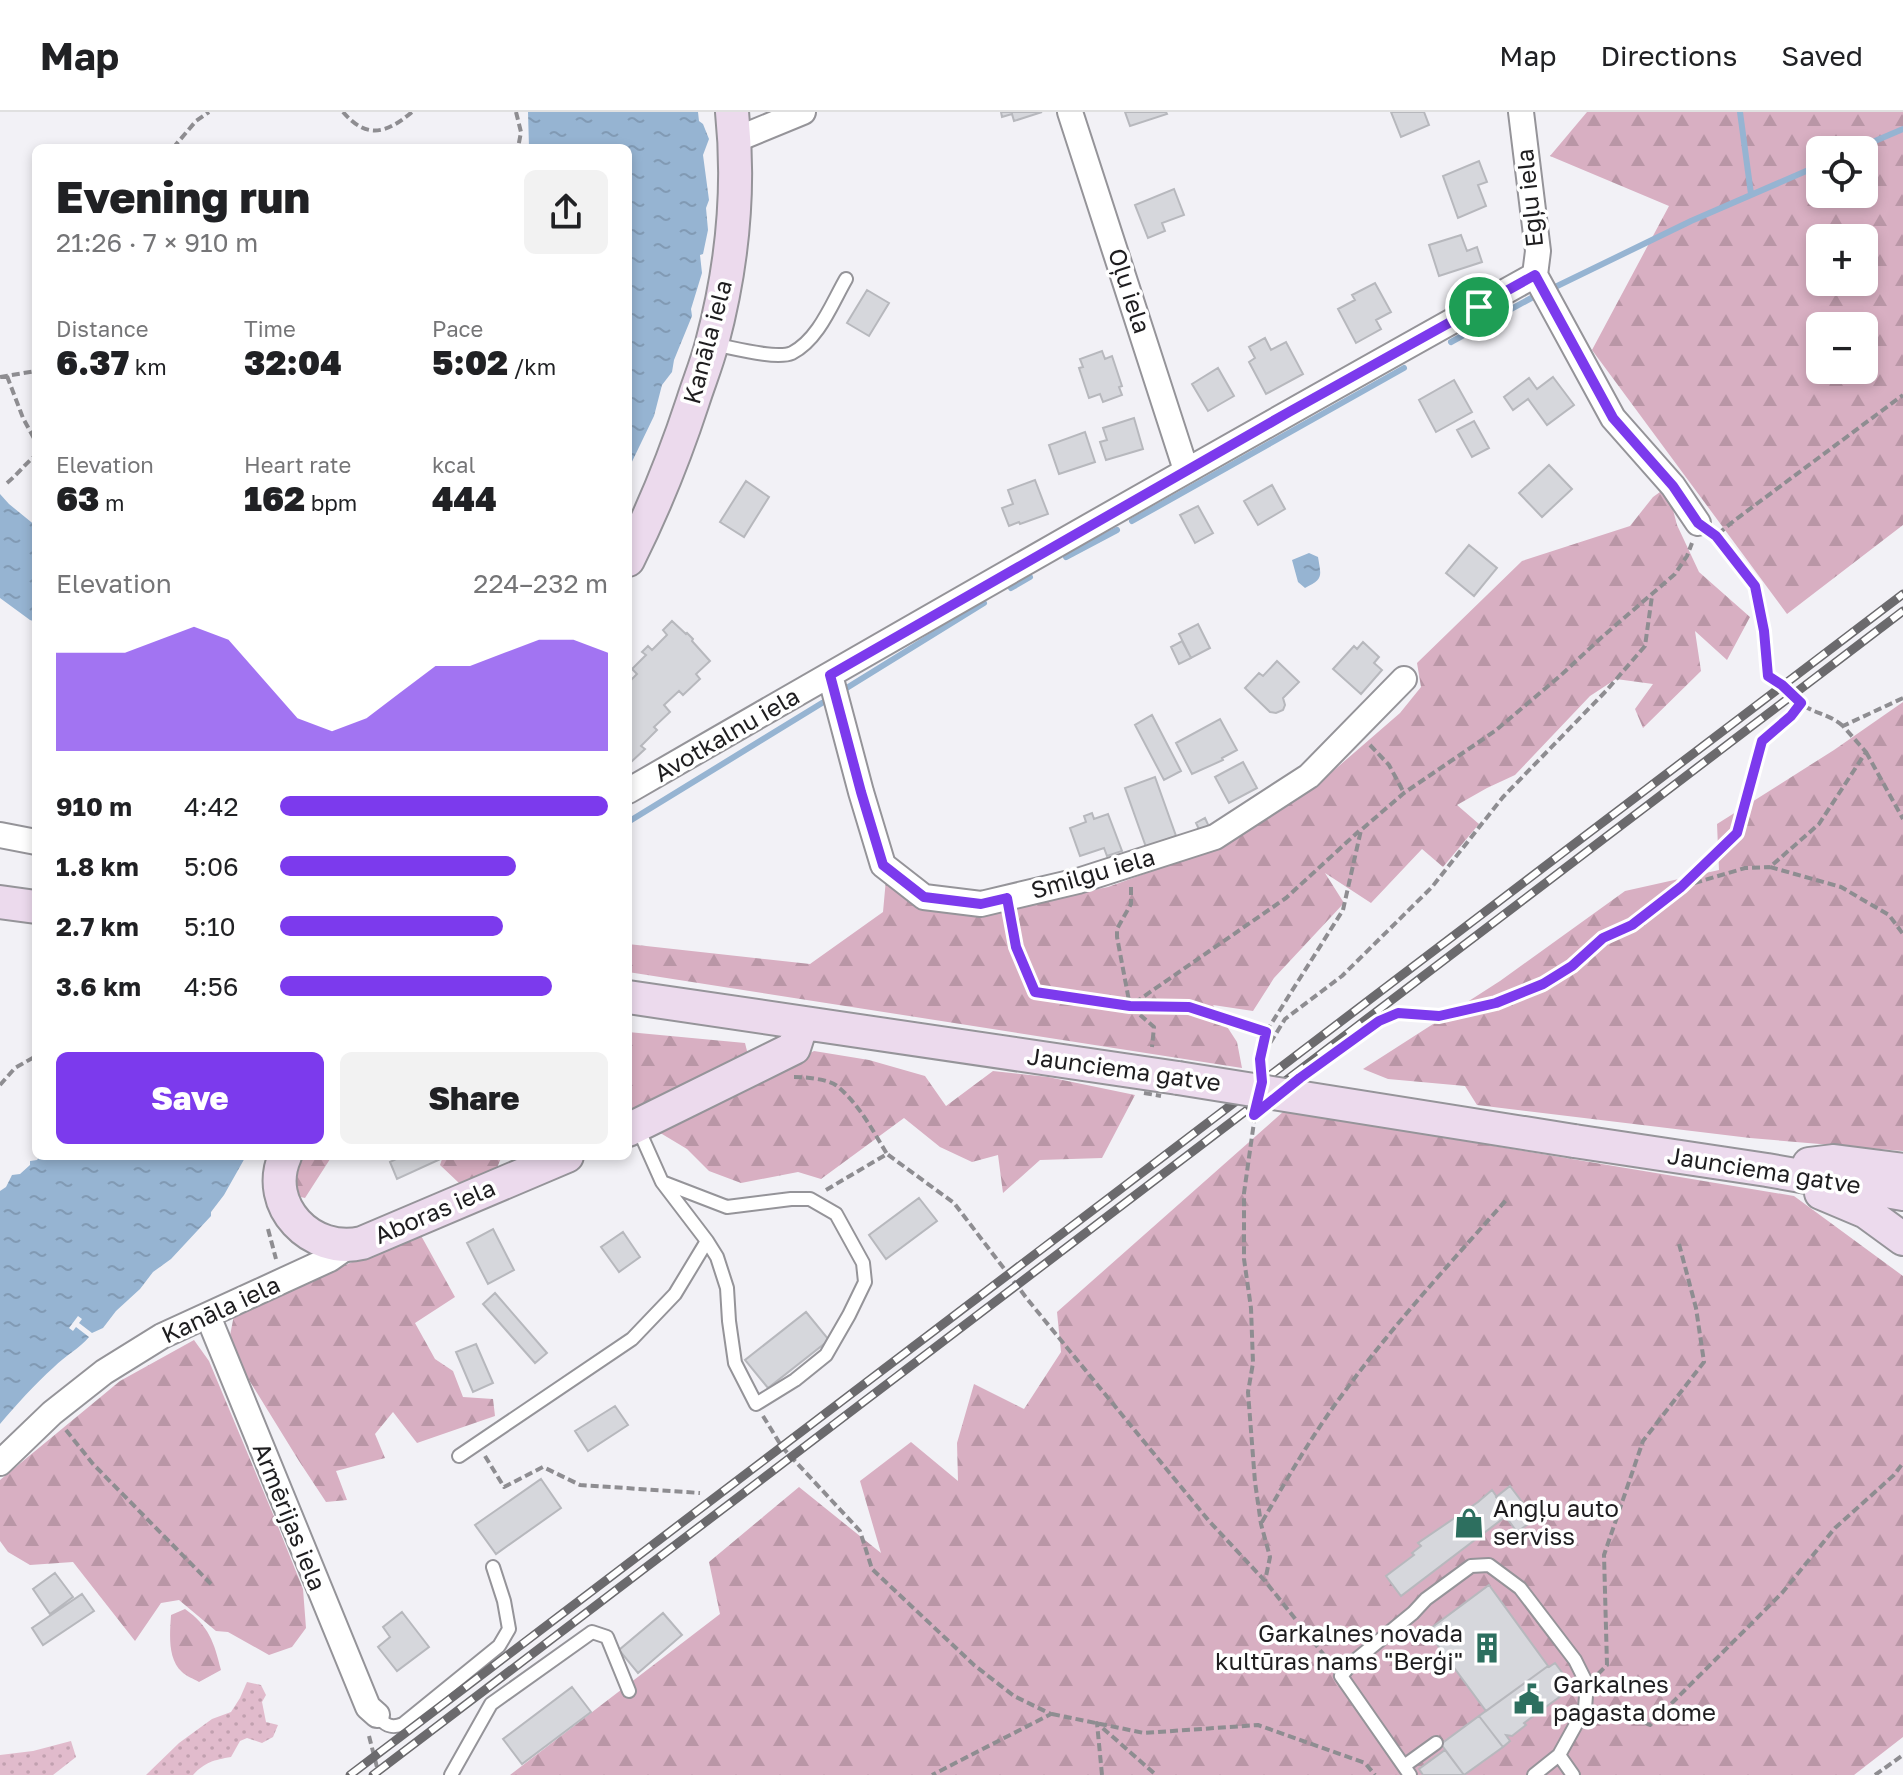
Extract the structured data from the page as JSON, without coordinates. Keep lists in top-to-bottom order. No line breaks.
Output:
{"streets":{"main road":["Kanāla iela","Jaunciema gatve","Aboras iela"],"street":["Egļu iela","Oļu iela","Avotkalnu iela","Smilgu iela","Armērijas iela"]},"crossings":[["Egļu iela","Avotkalnu iela"],["Oļu iela","Avotkalnu iela"],["Kanāla iela","Aboras iela"],["Kanāla iela","Armērijas iela"],["Avotkalnu iela","Smilgu iela"]],"places":{"shop":["Angļu auto serviss"],"building":["Garkalnes novada kultūras nams \"Berģi\""],"public building":["Garkalnes pagasta dome"]},"page":{"header":"Map","nav":["Map","Directions","Saved"],"map_buttons":["+","−"],"heading":["Evening run","21:26 · 7 × 910 m"],"stats":[["Distance","6.37 km"],["Time","32:04"],["Pace","5:02 /km"],["Elevation","63 m"],["Heart rate","162 bpm"],["kcal","444"]],"chart":["Elevation","224–232 m"],"list":[{"name":"910 m","note":"4:42"},{"name":"1.8 km","note":"5:06"},{"name":"2.7 km","note":"5:10"},{"name":"3.6 km","note":"4:56"}],"buttons":["Save","Share"]}}
